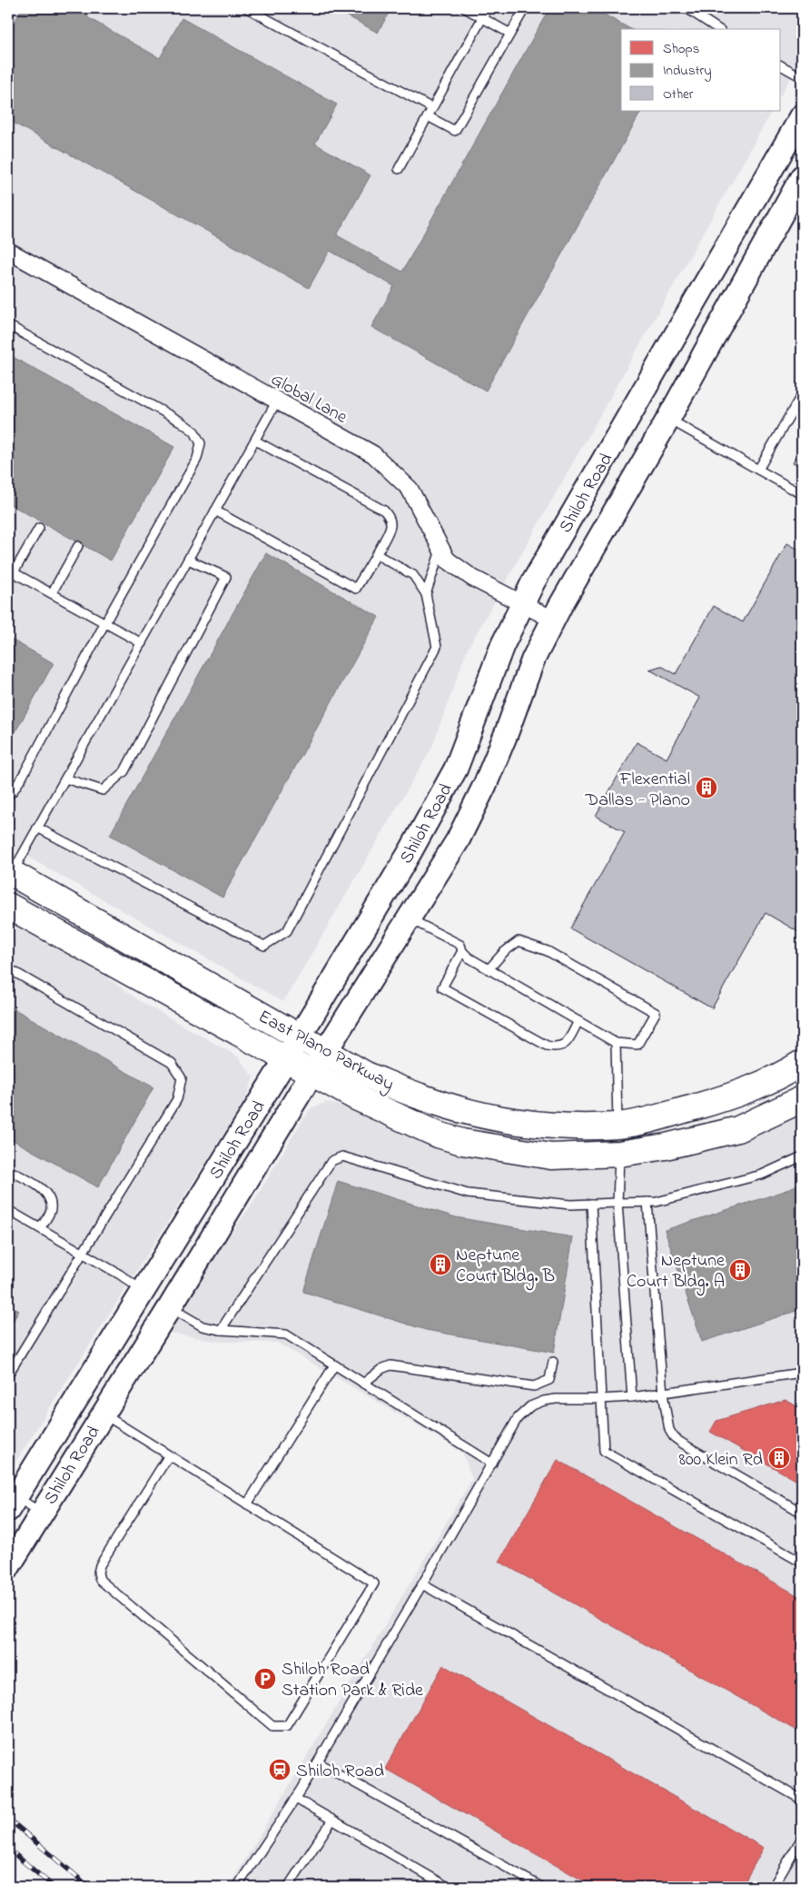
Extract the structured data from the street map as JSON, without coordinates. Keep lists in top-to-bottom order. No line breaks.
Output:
{"streets":{"main road":["Shiloh Road","East Plano Parkway"],"street":["Global Lane"]},"crossings":[["Global Lane","Shiloh Road"],["Shiloh Road","East Plano Parkway"]],"places":{"building":["Flexential Dallas - Plano","Neptune Court Bldg. B","Neptune Court Bldg. A","800 Klein Rd"],"parking":["Shiloh Road Station Park & Ride"],"station":["Shiloh Road"]},"legend":["Shops","Industry","Other"]}
